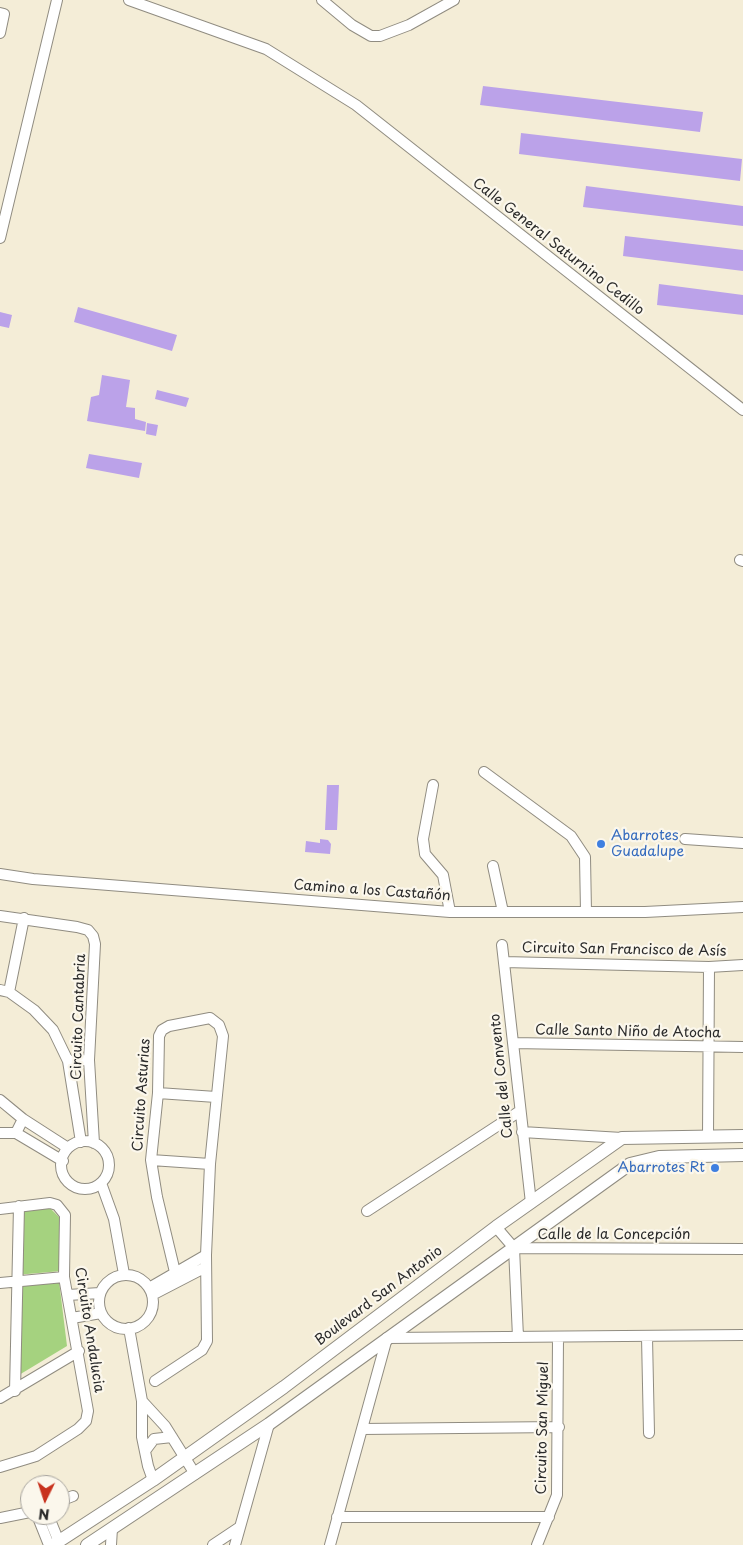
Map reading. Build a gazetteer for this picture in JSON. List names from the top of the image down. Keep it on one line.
{"streets":{"street":["Calle General Saturnino Cedillo","Camino a los Castañón","Circuito San Francisco de Asís","Circuito Cantabria","Calle Santo Niño de Atocha","Calle del Convento","Circuito Asturias","Calle de la Concepción","Boulevard San Antonio","Circuito Andalucia","Circuito San Miguel"]},"crossings":[["Circuito San Francisco de Asís","Calle del Convento"],["Calle Santo Niño de Atocha","Calle del Convento"],["Calle del Convento","Boulevard San Antonio"]],"places":["Abarrotes Guadalupe","Abarrotes Rt"],"north":"bottom"}
